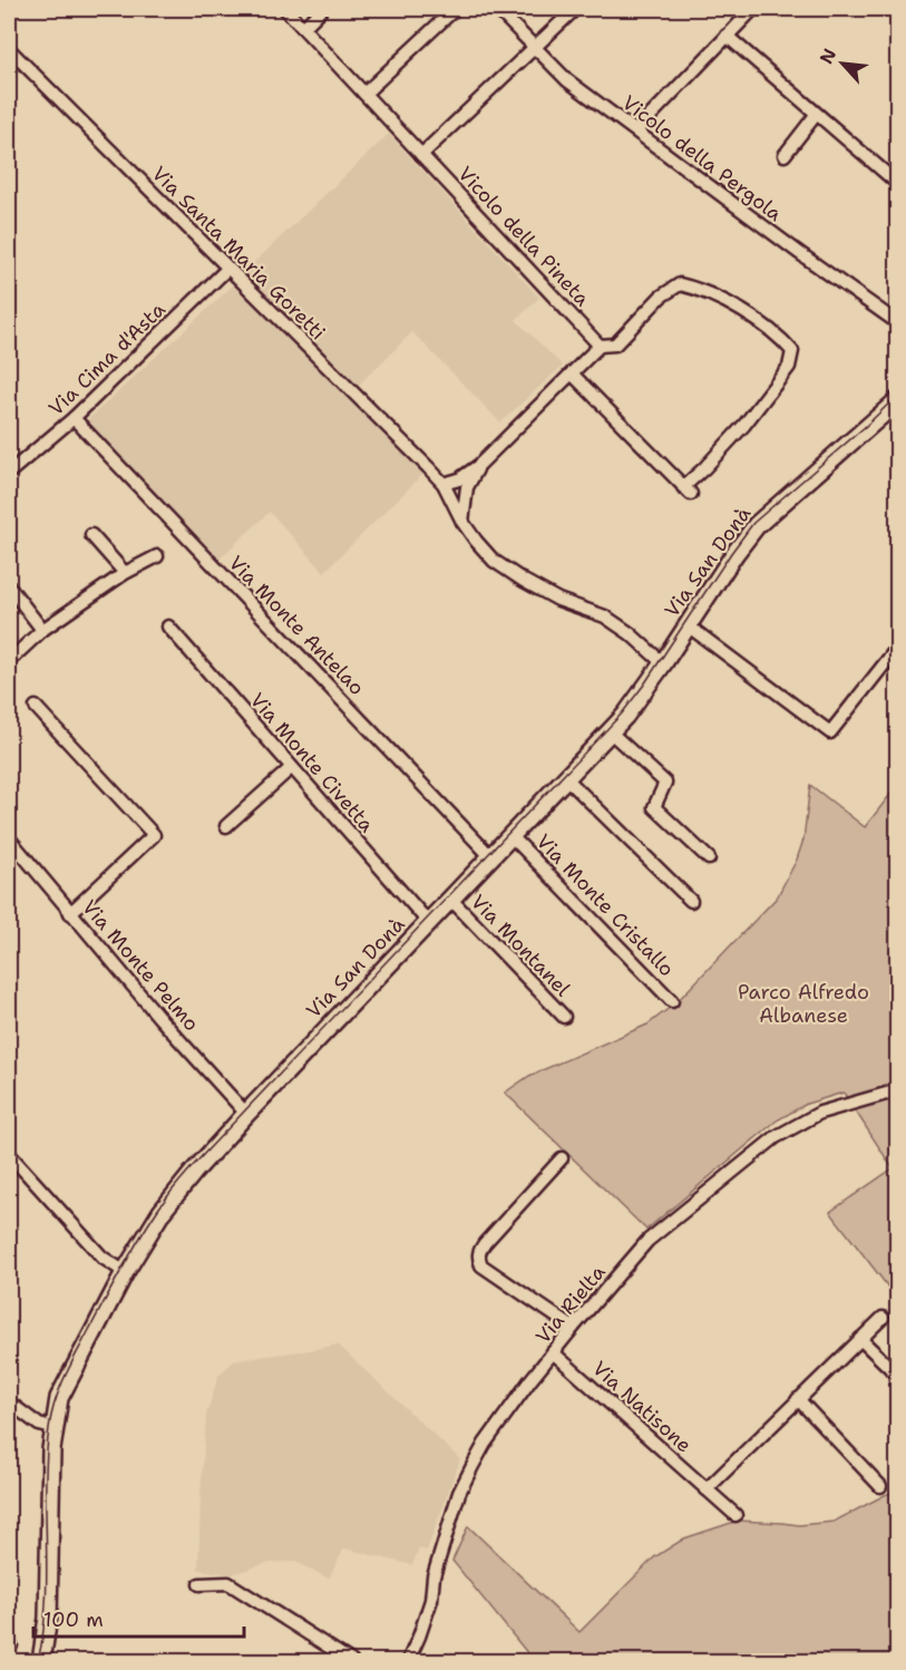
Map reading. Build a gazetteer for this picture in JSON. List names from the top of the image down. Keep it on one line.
{"streets":{"street":["Vicolo della Pergola","Vicolo della Pineta","Via Santa Maria Goretti","Via Cima d'Asta","Via San Donà","Via Monte Antelao","Via Monte Civetta","Via Monte Cristallo","Via Montanel","Via Monte Pelmo","Via Rielta","Via Natisone"]},"crossings":[["Via Santa Maria Goretti","Via Cima d'Asta"],["Via Cima d'Asta","Via Monte Antelao"],["Via San Donà","Via Monte Antelao"],["Via San Donà","Via Monte Civetta"],["Via San Donà","Via Monte Cristallo"],["Via San Donà","Via Montanel"],["Via San Donà","Via Monte Pelmo"],["Via Rielta","Via Natisone"]],"parks":["Parco Alfredo Albanese"],"scale_bar":"100 m","north":"top left"}
